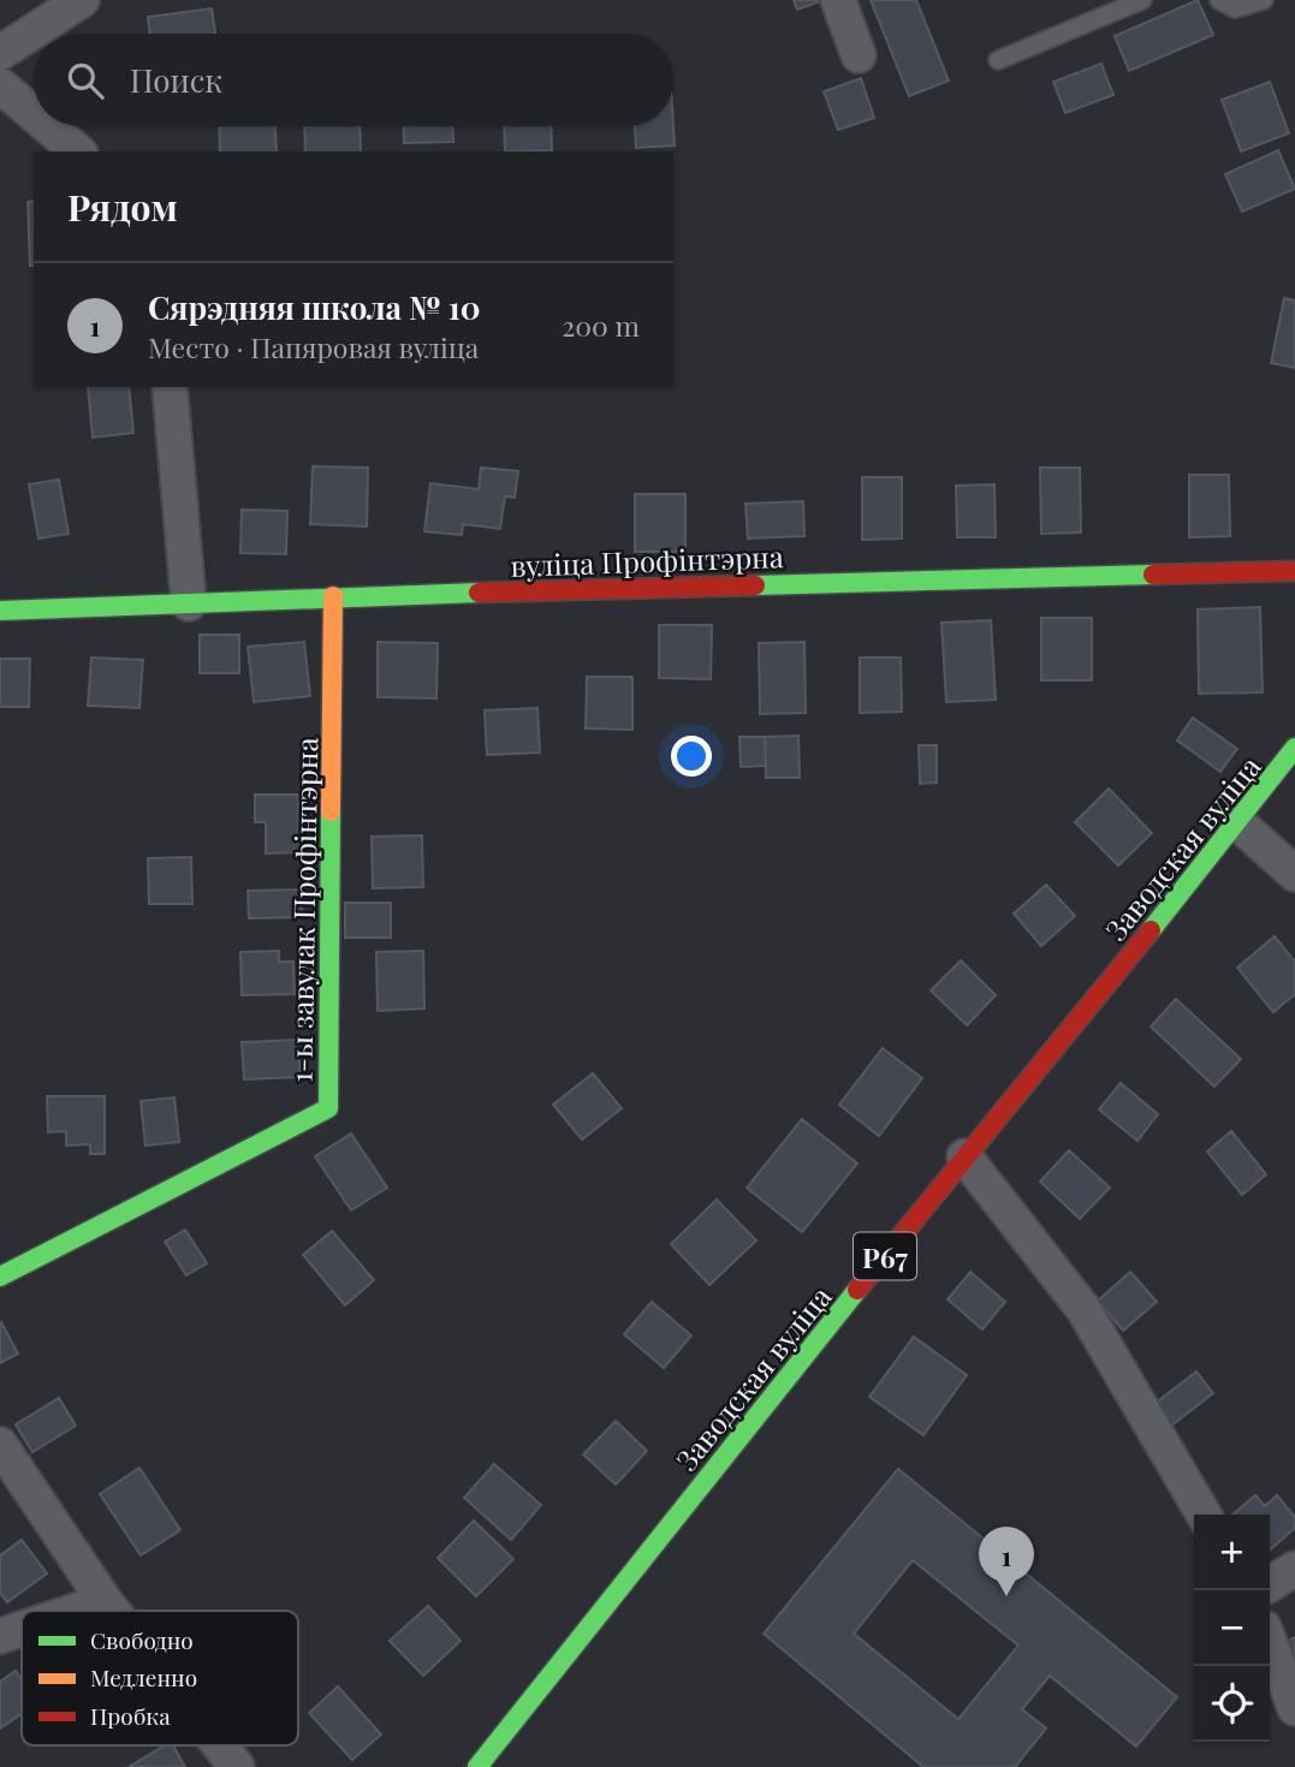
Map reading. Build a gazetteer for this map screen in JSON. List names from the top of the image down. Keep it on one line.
{"streets":{"street":["вуліца Профінтэрна","Заводская вуліца","1-ы завулак Профінтэрна","Р67"]},"crossings":[["вуліца Профінтэрна","1-ы завулак Профінтэрна"]],"legend":["Свободно","Медленно","Пробка"],"page":{"search":"Поиск","heading":"Рядом","list":[{"mark":"1","name":"Сярэдняя школа № 10","note":"Место · Папяровая вуліца","value":"200 m"}],"map_buttons":["+","−"],"pins":"1"}}
